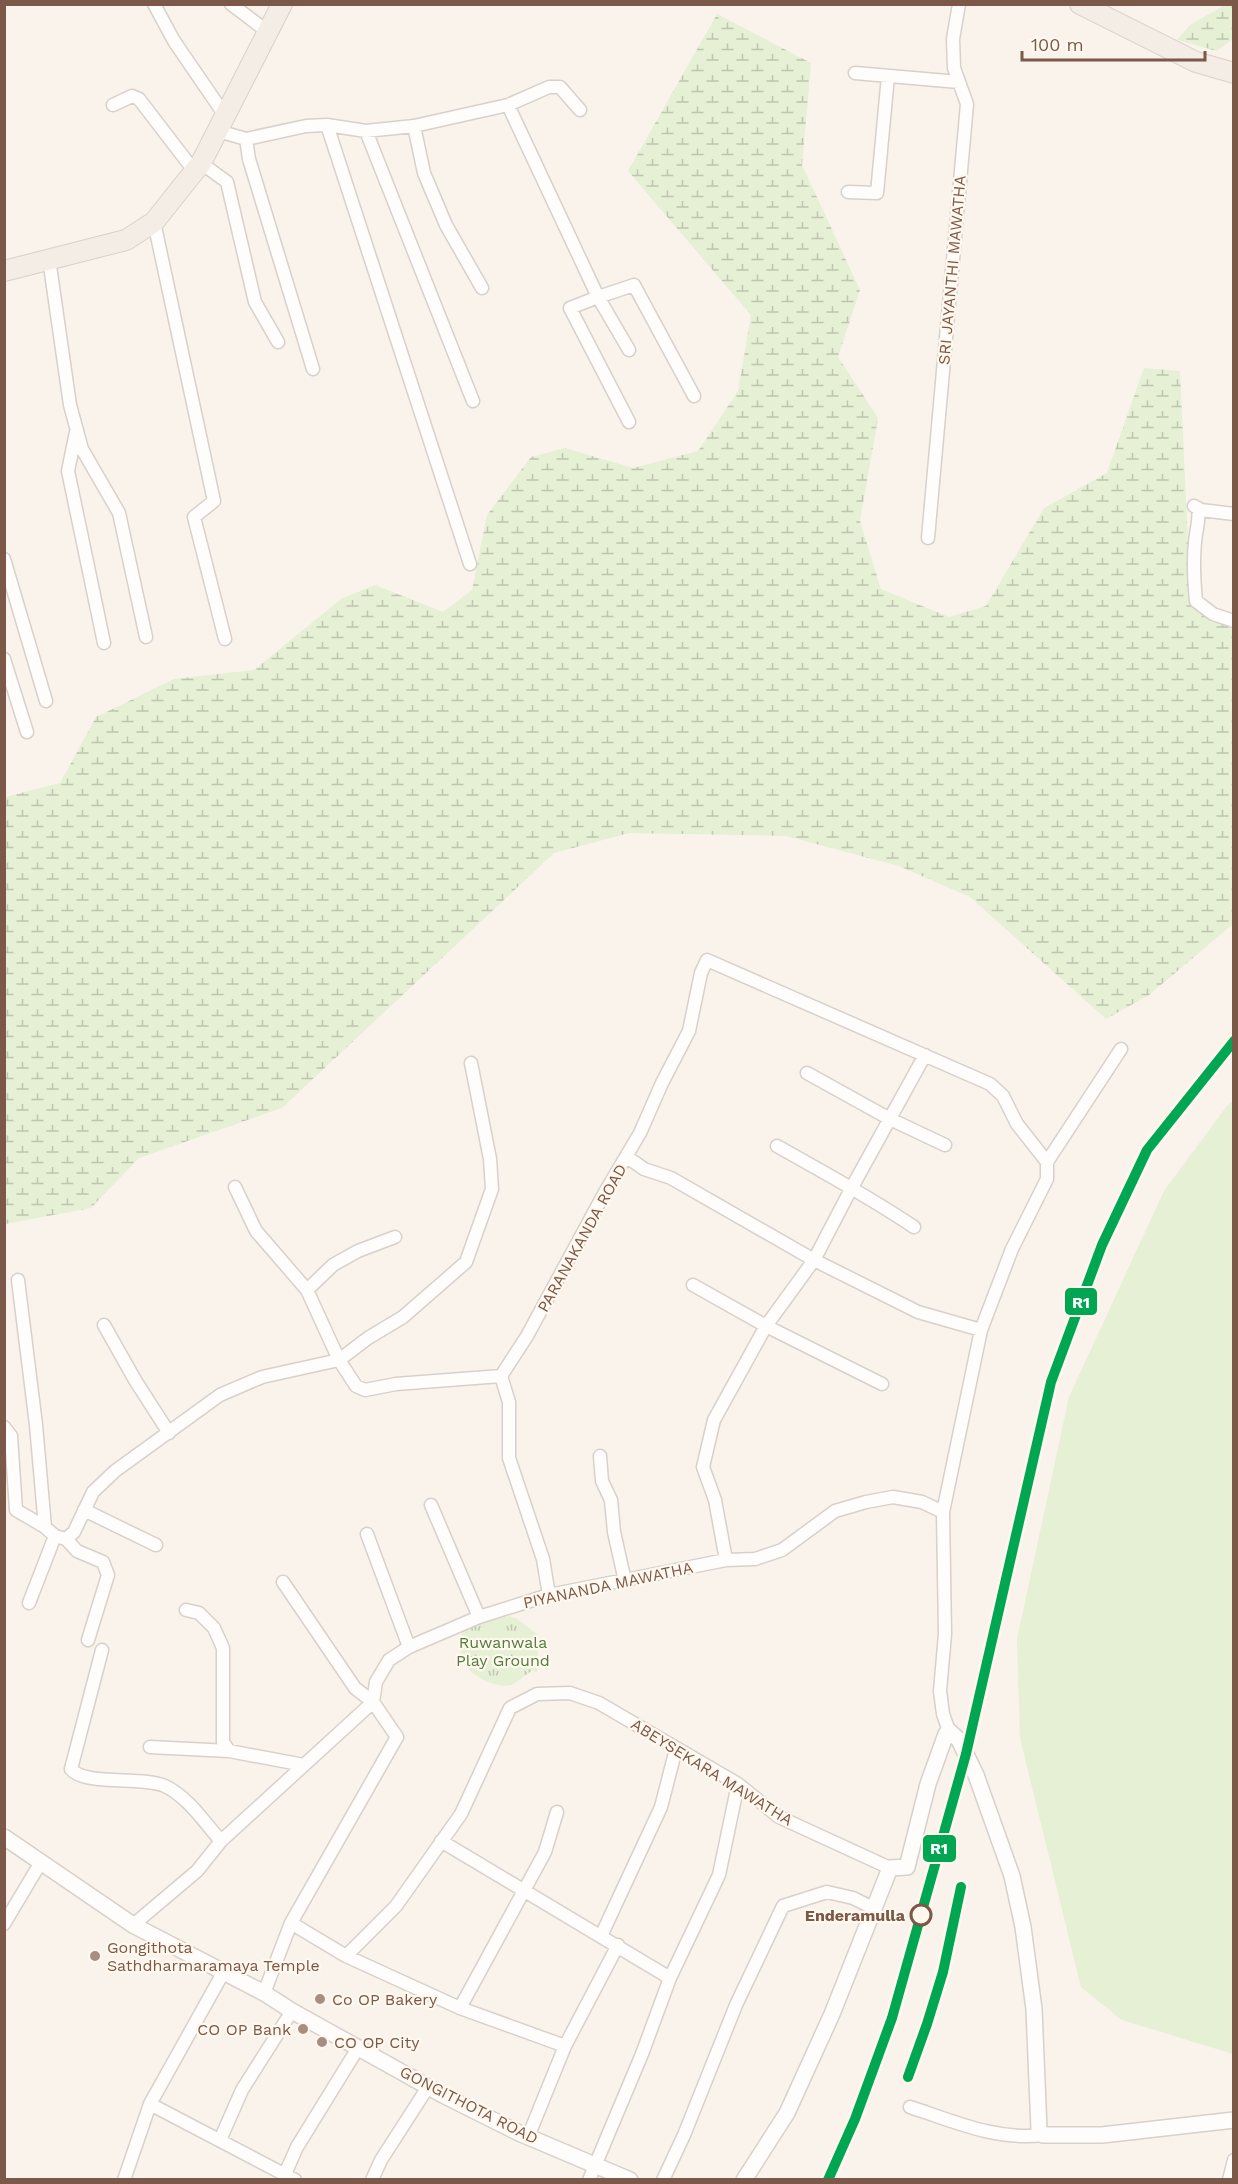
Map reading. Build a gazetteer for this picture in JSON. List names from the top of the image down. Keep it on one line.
{"streets":{"street":["SRI JAYANTHI MAWATHA","PARANAKANDA ROAD","PIYANANDA MAWATHA","ABEYSEKARA MAWATHA","GONGITHOTA ROAD"]},"parks":["Ruwanwala Play Ground"],"places":["Enderamulla","Gongithota Sathdharmaramaya Temple","Co OP Bakery","CO OP Bank","CO OP City"],"lines":["transit line R1"],"scale_bar":"100 m"}
